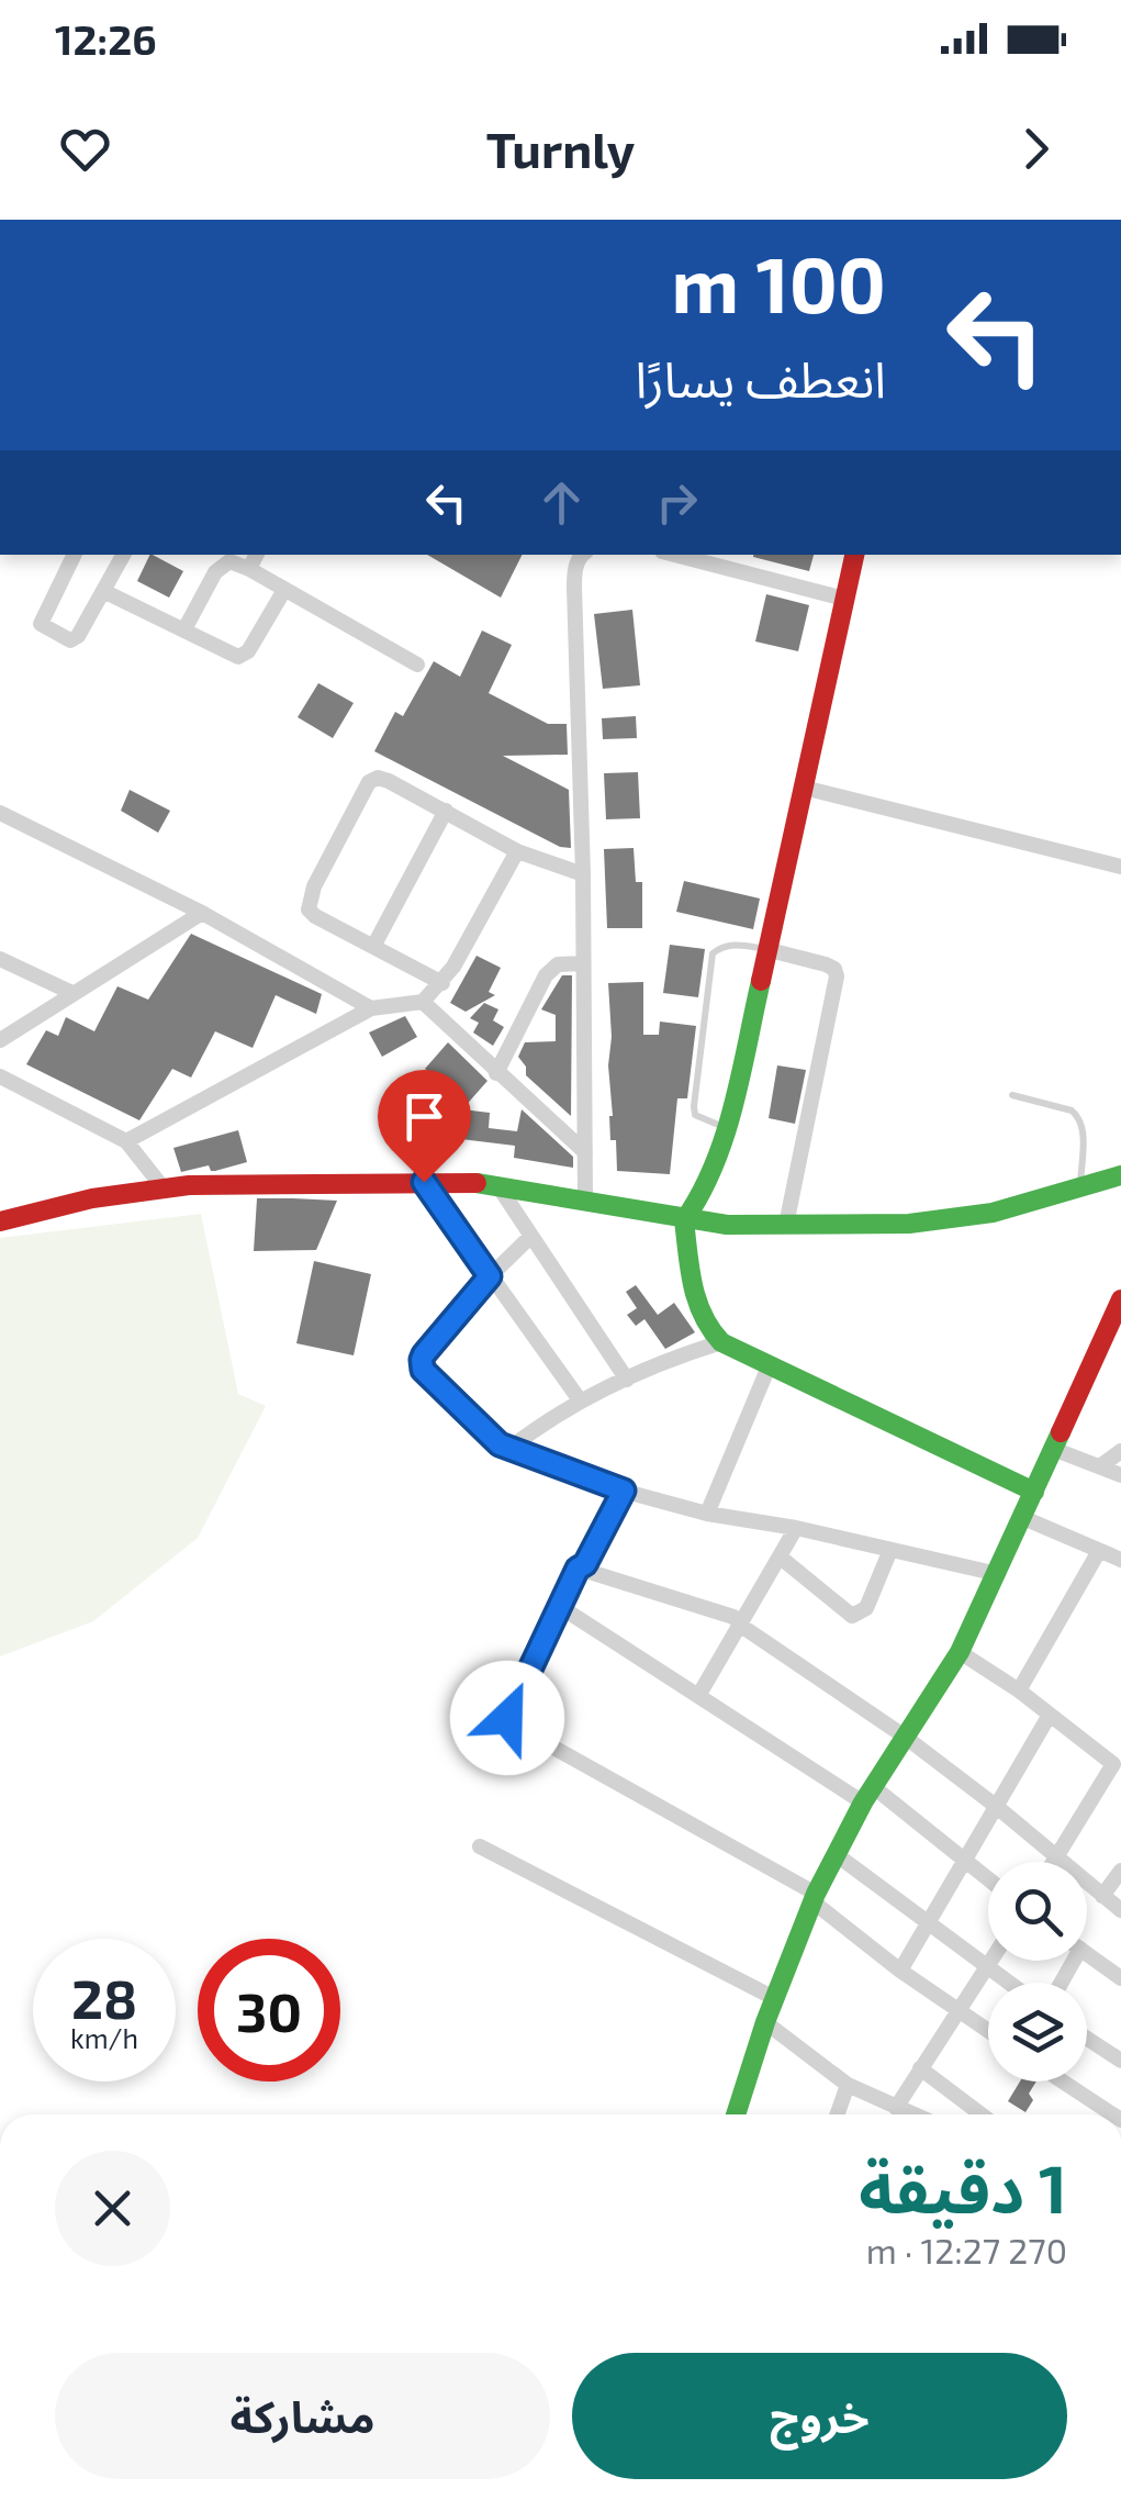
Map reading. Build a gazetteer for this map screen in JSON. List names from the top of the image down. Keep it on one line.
{"page":{"status":"12:26","header":"Turnly","turn":["100 m","انعطف يسارًا"],"speed":"28 km/h","limit":"30","heading":["1 دقيقة","270 m · 12:27"],"buttons":["خروج","مشاركة"]}}
